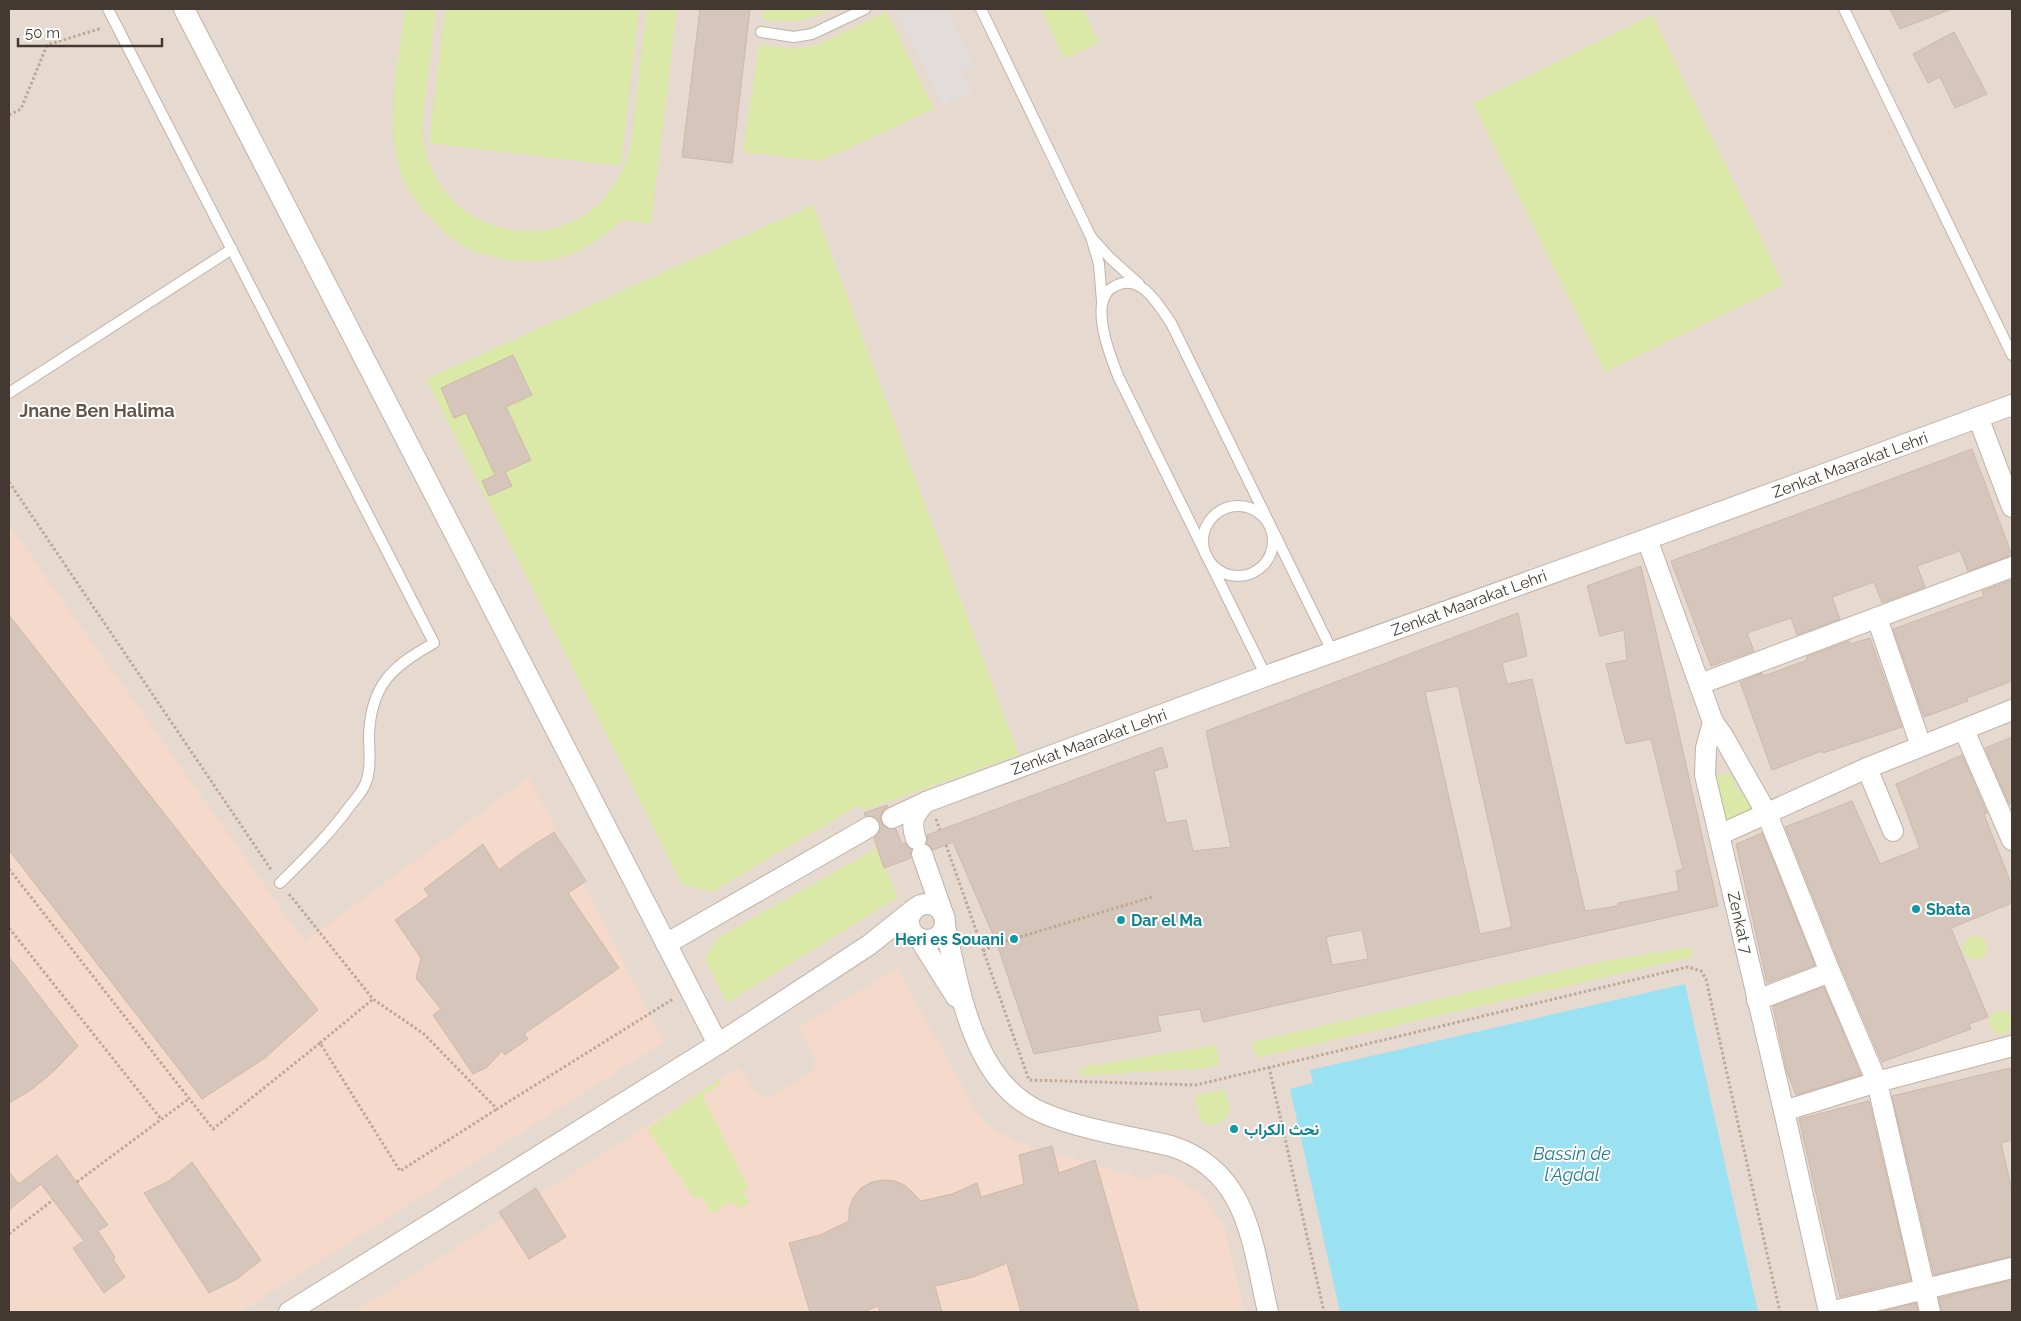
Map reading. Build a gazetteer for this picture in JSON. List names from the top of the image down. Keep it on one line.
{"streets":{"street":["Zenkat Maarakat Lehri","Zenkat 7"]},"districts":["Jnane Ben Halima"],"water":["Bassin de l'Agdal"],"places":["Sbata","Dar el Ma","Heri es Souani","نحث الكراب"],"scale_bar":"50 m"}
